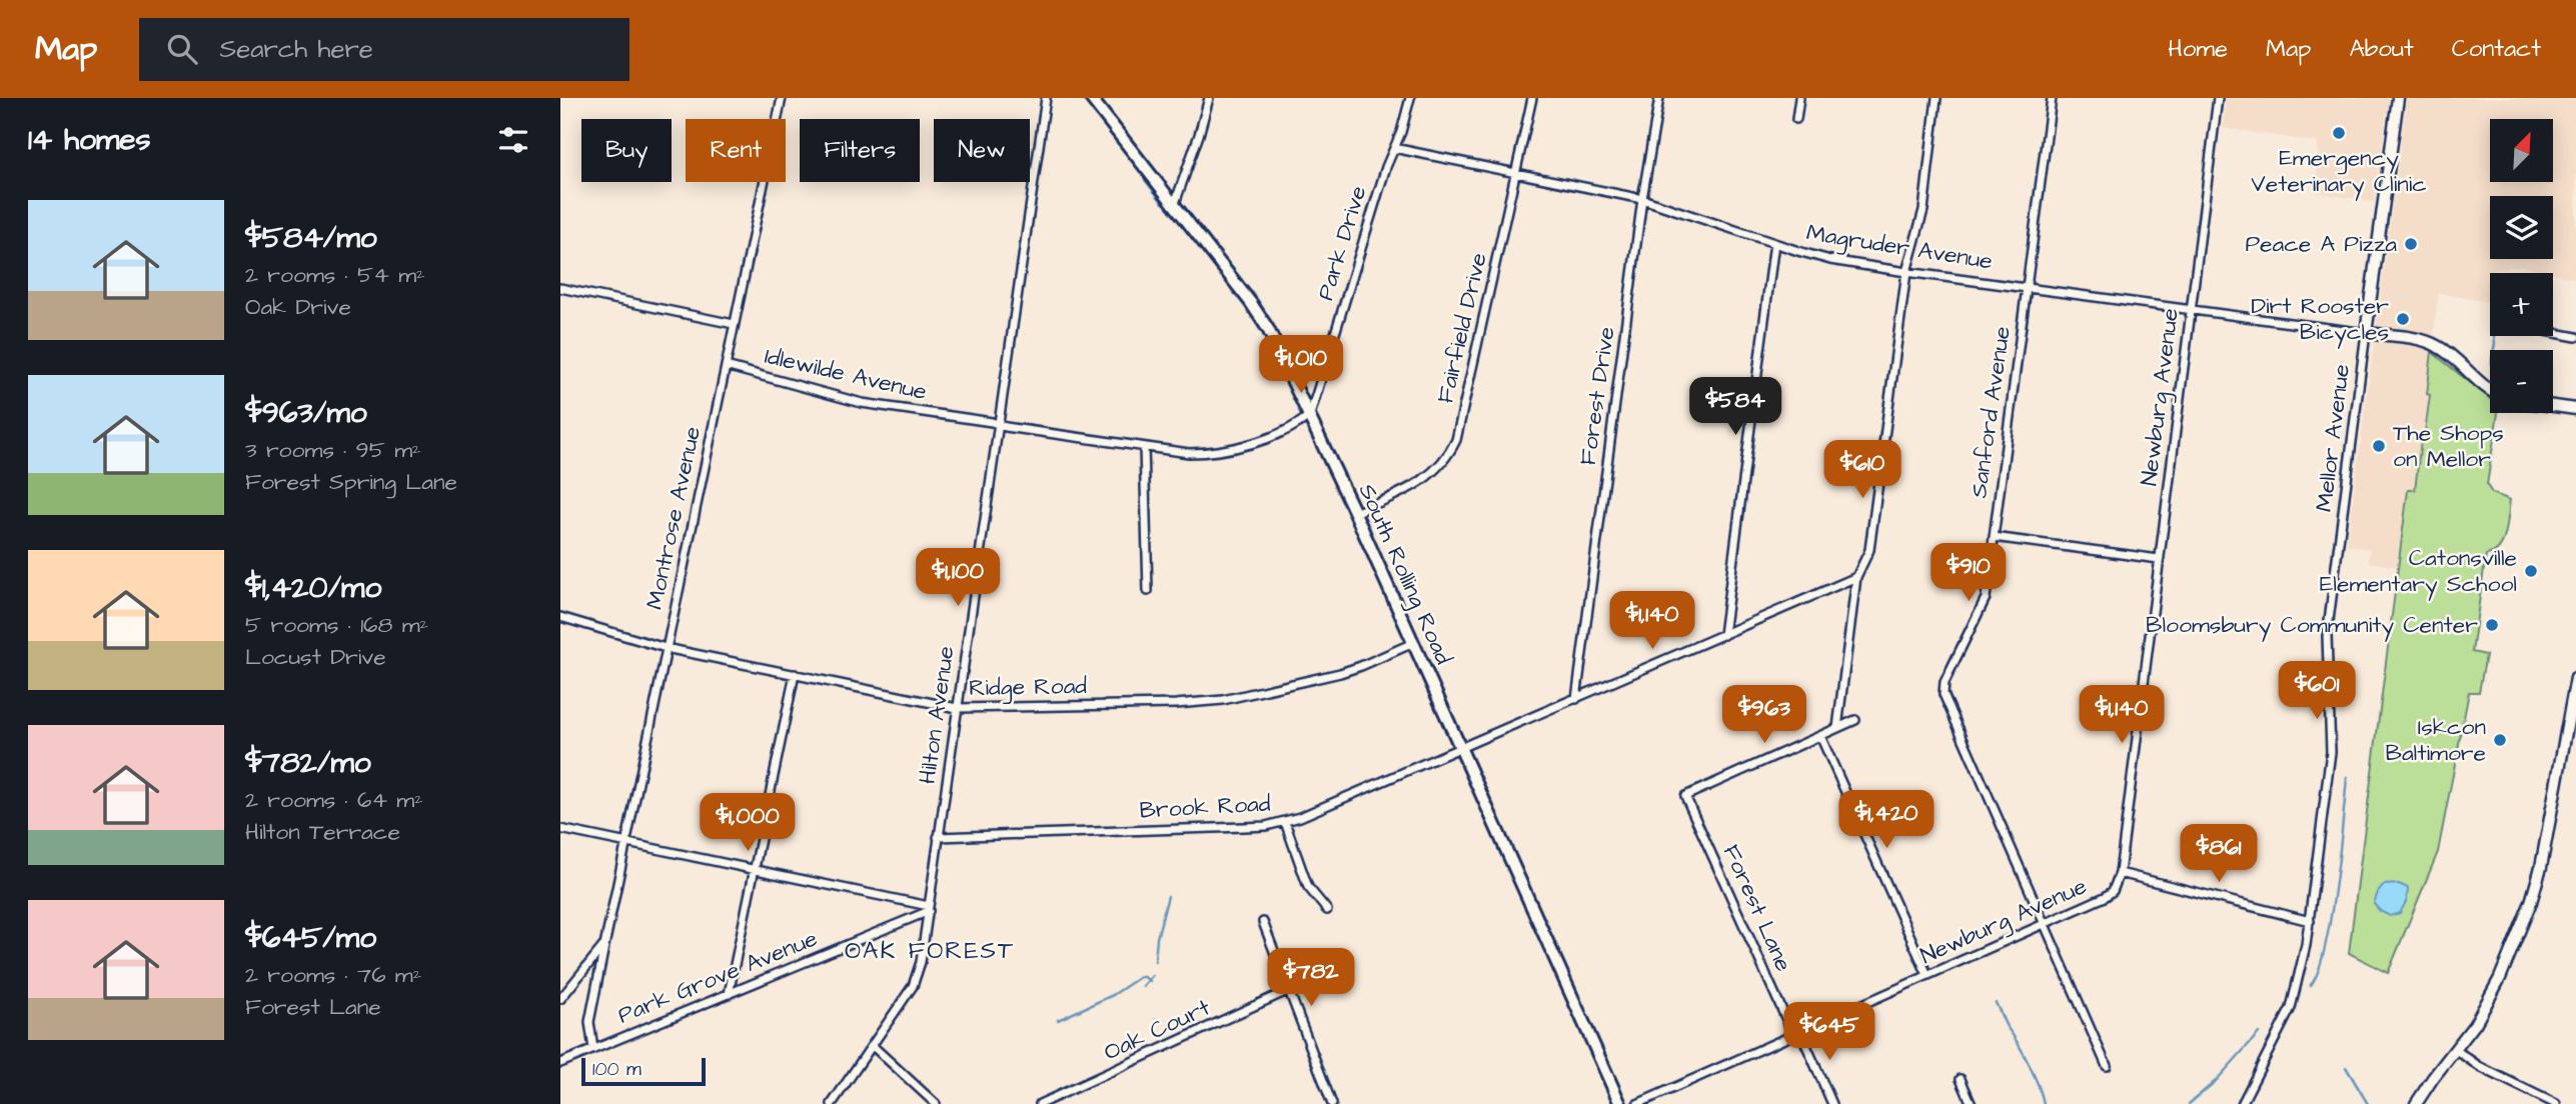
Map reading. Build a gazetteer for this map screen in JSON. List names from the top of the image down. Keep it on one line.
{"streets":{"main road":["Mellor Avenue","South Rolling Road"],"street":["Park Drive","Magruder Avenue","Fairfield Drive","Idlewilde Avenue","Forest Drive","Newburg Avenue","Sanford Avenue","Montrose Avenue","Ridge Road","Hilton Avenue","Brook Road","Forest Lane","Park Grove Avenue","Oak Court"]},"crossings":[["Park Drive","Magruder Avenue"],["Park Drive","South Rolling Road"],["Magruder Avenue","Fairfield Drive"],["Magruder Avenue","Forest Drive"],["Magruder Avenue","Newburg Avenue"],["Magruder Avenue","Sanford Avenue"],["Magruder Avenue","Mellor Avenue"],["Fairfield Drive","South Rolling Road"],["Idlewilde Avenue","Montrose Avenue"],["Idlewilde Avenue","Hilton Avenue"],["Forest Drive","Brook Road"],["Newburg Avenue","Sanford Avenue"],["Newburg Avenue","Forest Lane"],["Montrose Avenue","Ridge Road"],["Montrose Avenue","Park Grove Avenue"],["South Rolling Road","Ridge Road"],["South Rolling Road","Brook Road"],["Ridge Road","Hilton Avenue"],["Hilton Avenue","Brook Road"],["Hilton Avenue","Park Grove Avenue"]],"districts":["OAK FOREST"],"places":["Emergency Veterinary Clinic","Peace A Pizza","Dirt Rooster Bicycles","The Shops on Mellor","Catonsville Elementary School","Bloomsbury Community Center","Iskcon Baltimore"],"scale_bar":"100 m","north":"top right","page":{"header":"Map","search":"Search here","nav":["Home","Map","About","Contact"],"heading":"14 homes","map_buttons":["+","−"],"chip":["Buy","Rent","Filters","New"],"list":[{"name":"$584/mo","note":"2 rooms · 54 m² · Oak Drive"},{"name":"$963/mo","note":"3 rooms · 95 m² · Forest Spring Lane"},{"name":"$1,420/mo","note":"5 rooms · 168 m² · Locust Drive"},{"name":"$782/mo","note":"2 rooms · 64 m² · Hilton Terrace"},{"name":"$645/mo","note":"2 rooms · 76 m² · Forest Lane"}],"price":["$1,010","$584","$610","$910","$1,100","$1,140","$601","$963","$1,140","$1,420","$1,000","$861","$782","$645"],"scale":"100 m"}}
